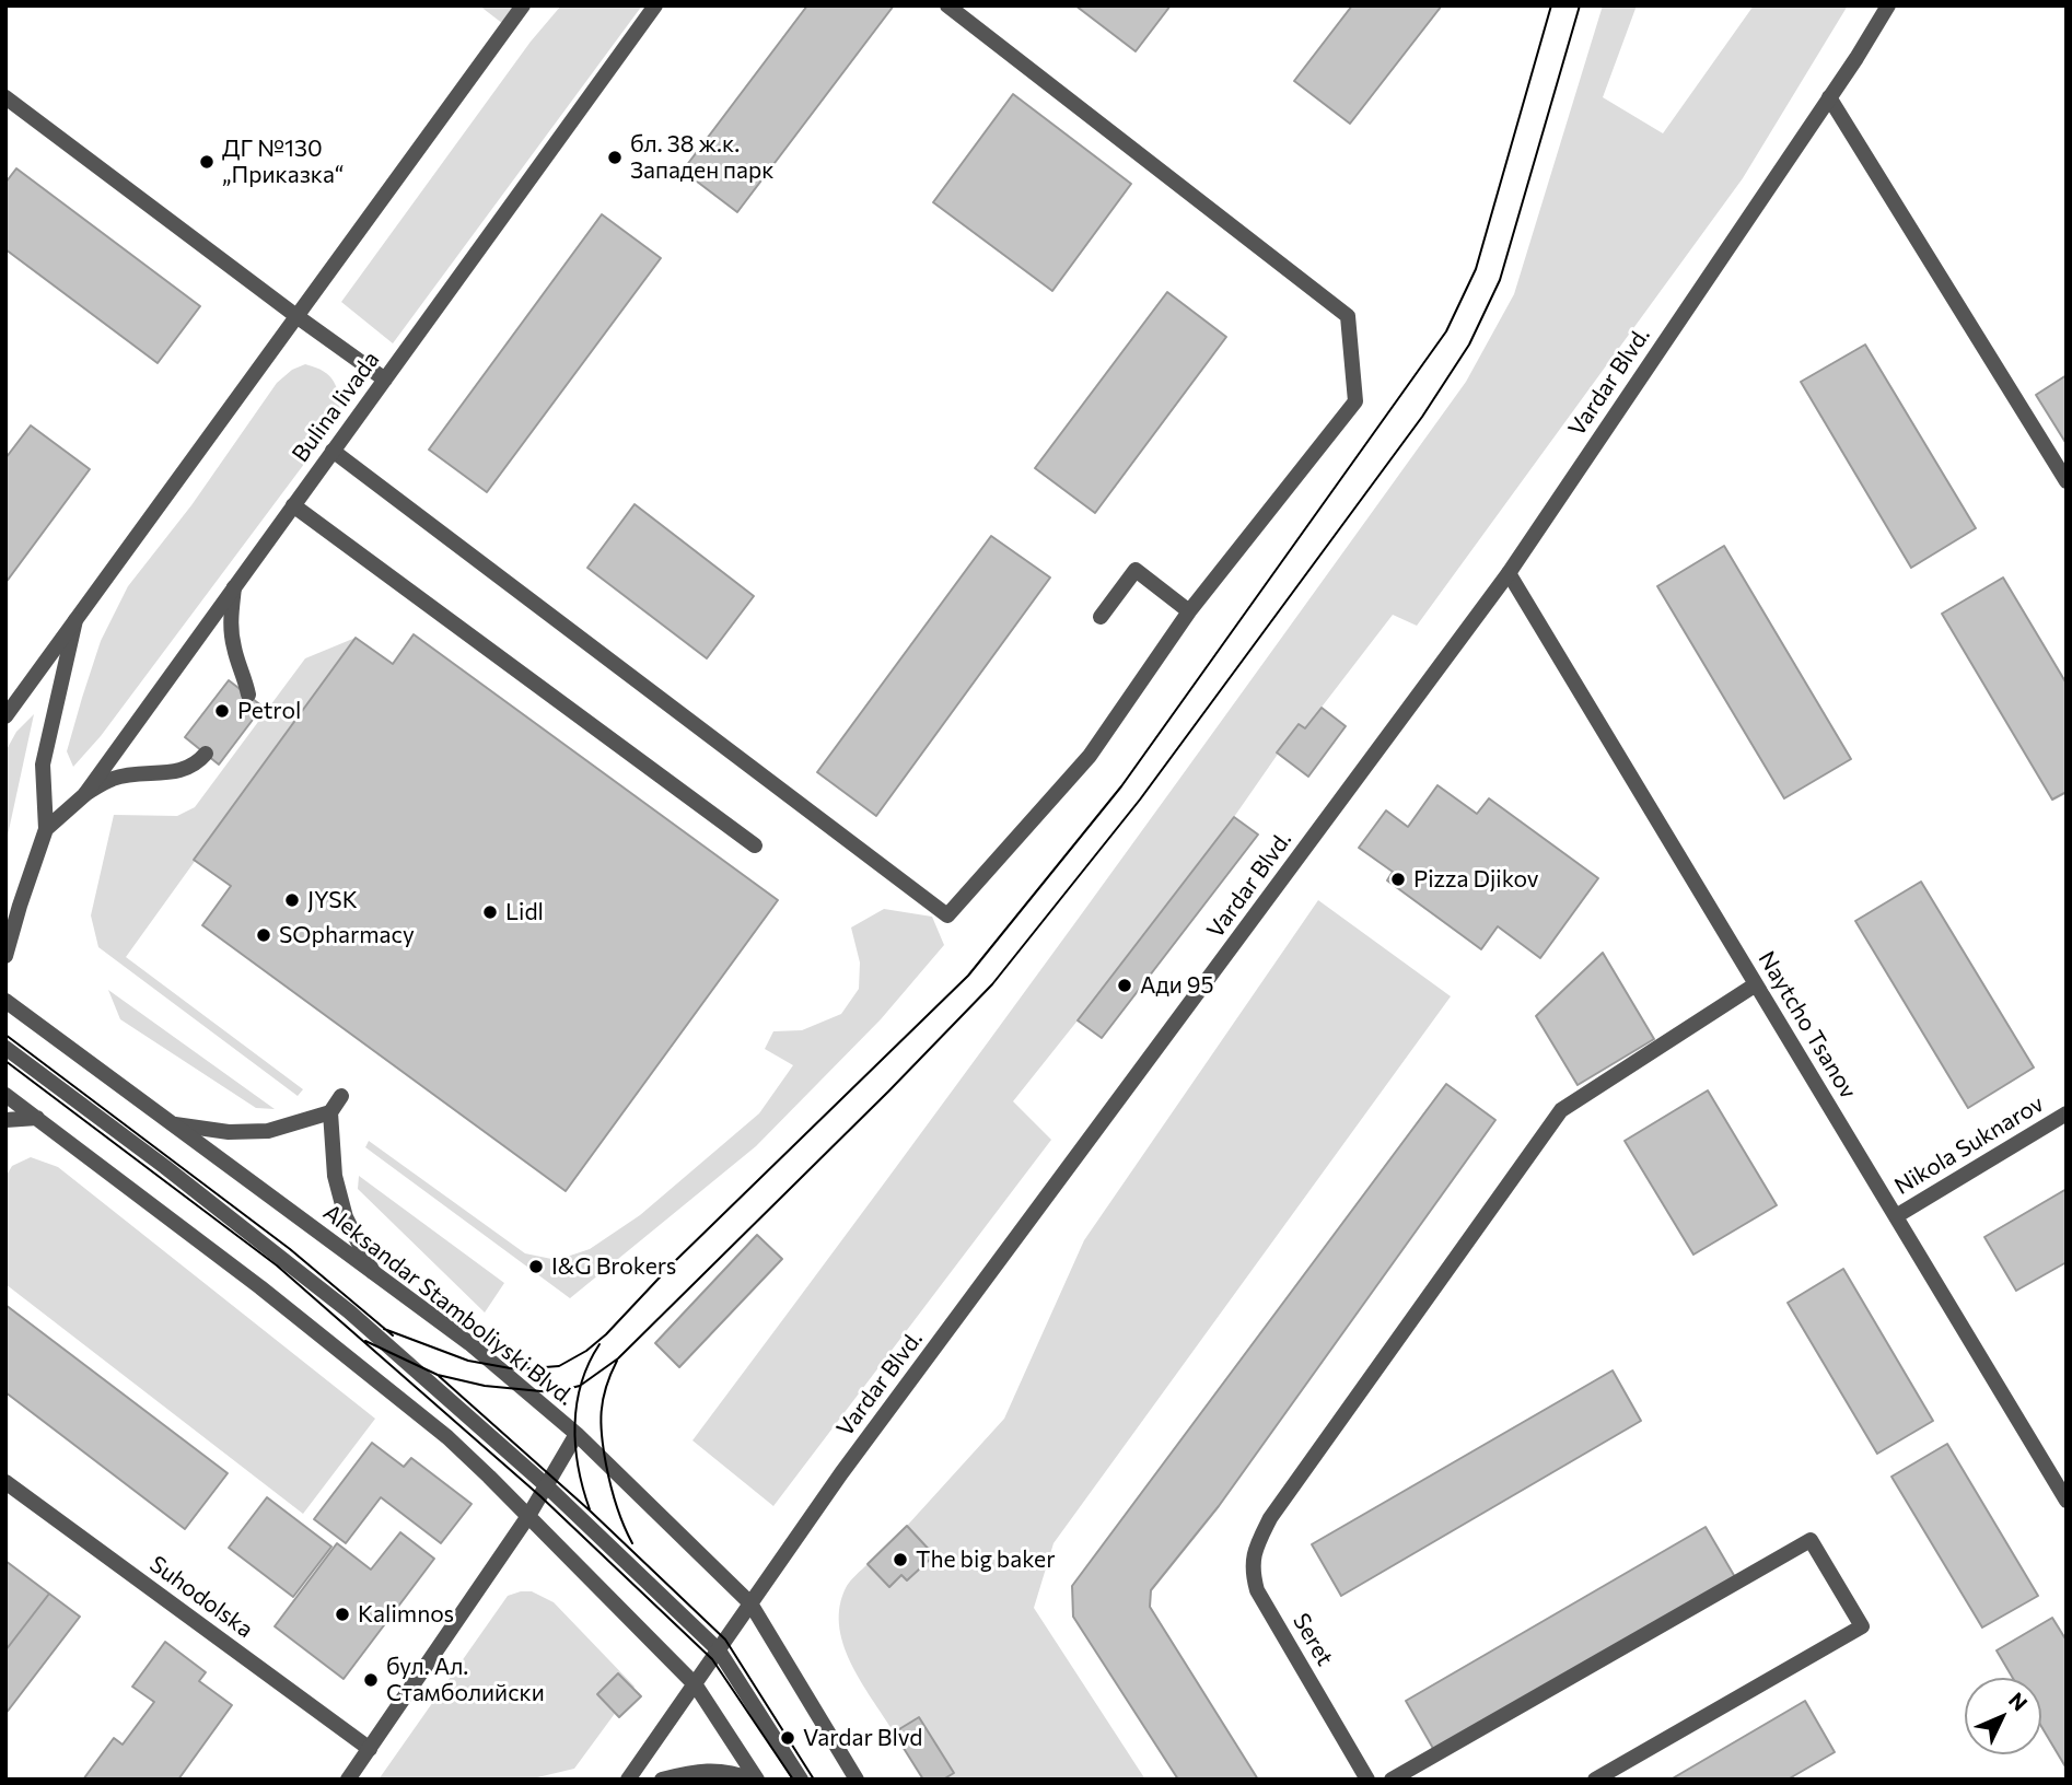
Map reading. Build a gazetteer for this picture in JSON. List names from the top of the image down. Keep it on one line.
{"streets":{"street":["Vardar Blvd.","Bulina livada","Naytcho Tsanov","Nikola Suknarov","Aleksandar Stamboliyski Blvd.","Suhodolska","Seret"]},"crossings":[["Vardar Blvd.","Naytcho Tsanov"],["Vardar Blvd.","Aleksandar Stamboliyski Blvd."],["Naytcho Tsanov","Nikola Suknarov"],["Naytcho Tsanov","Seret"]],"places":["бл. 38 ж.к. Западен парк","ДГ №130 „Приказка“","Petrol","Pizza Djikov","JYSK","Lidl","SOpharmacy","Ади 95","I&G Brokers","The big baker","Kalimnos","бул. Ал. Стамболийски","Vardar Blvd"],"north":"top right"}
